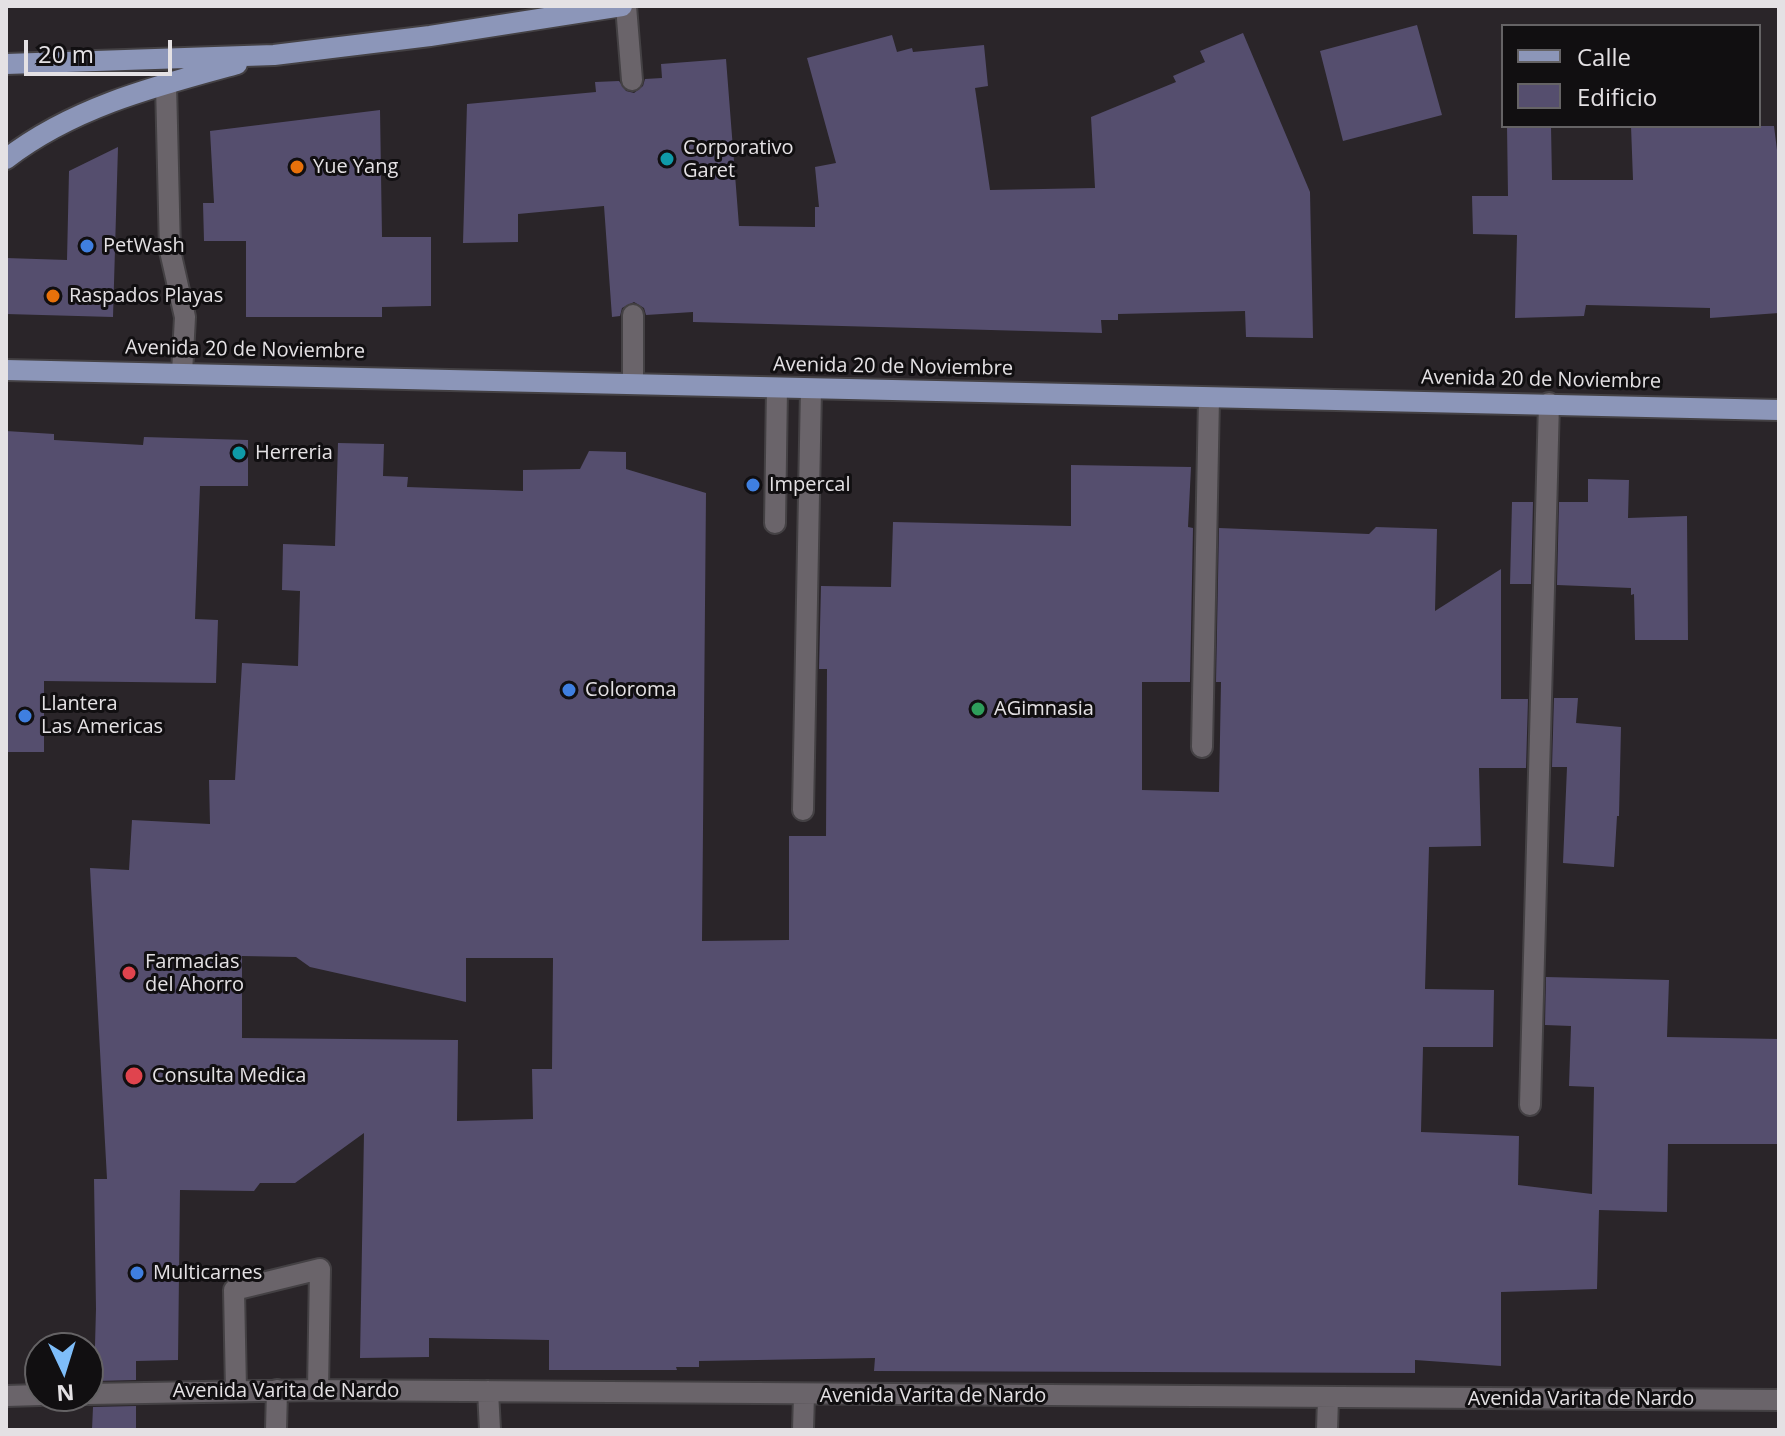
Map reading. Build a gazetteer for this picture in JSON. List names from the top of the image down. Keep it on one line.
{"streets":{"main road":["Avenida 20 de Noviembre"],"street":["Avenida Varita de Nardo"]},"places":["Corporativo Garet","Yue Yang","PetWash","Raspados Playas","Herreria","Impercal","Coloroma","AGimnasia","Llantera Las Americas","Farmacias del Ahorro","Consulta Medica","Multicarnes"],"legend":["Calle","Edificio"],"scale_bar":"20 m","north":"bottom"}
